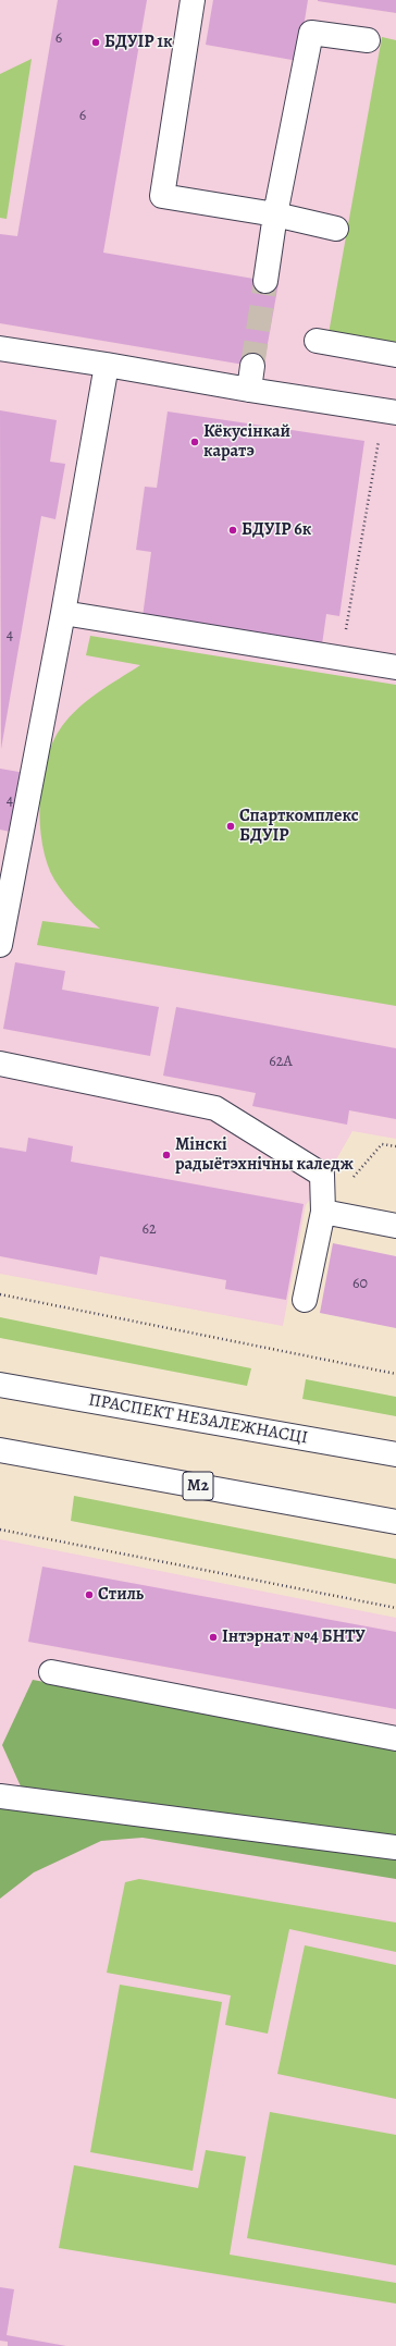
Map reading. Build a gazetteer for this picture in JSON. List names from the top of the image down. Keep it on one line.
{"streets":{"main road":["ПРАСПЕКТ НЕЗАЛЕЖНАСЦІ","М2"]},"places":["БДУІР 1к","Кёкусінкай каратэ","БДУІР 6к","Спарткомплекс БДУІР","Мінскі радыётэхнічны каледж","Стиль","Інтэрнат №4 БНТУ"],"house_numbers":["6","6","4","4","62А","62","60"]}
